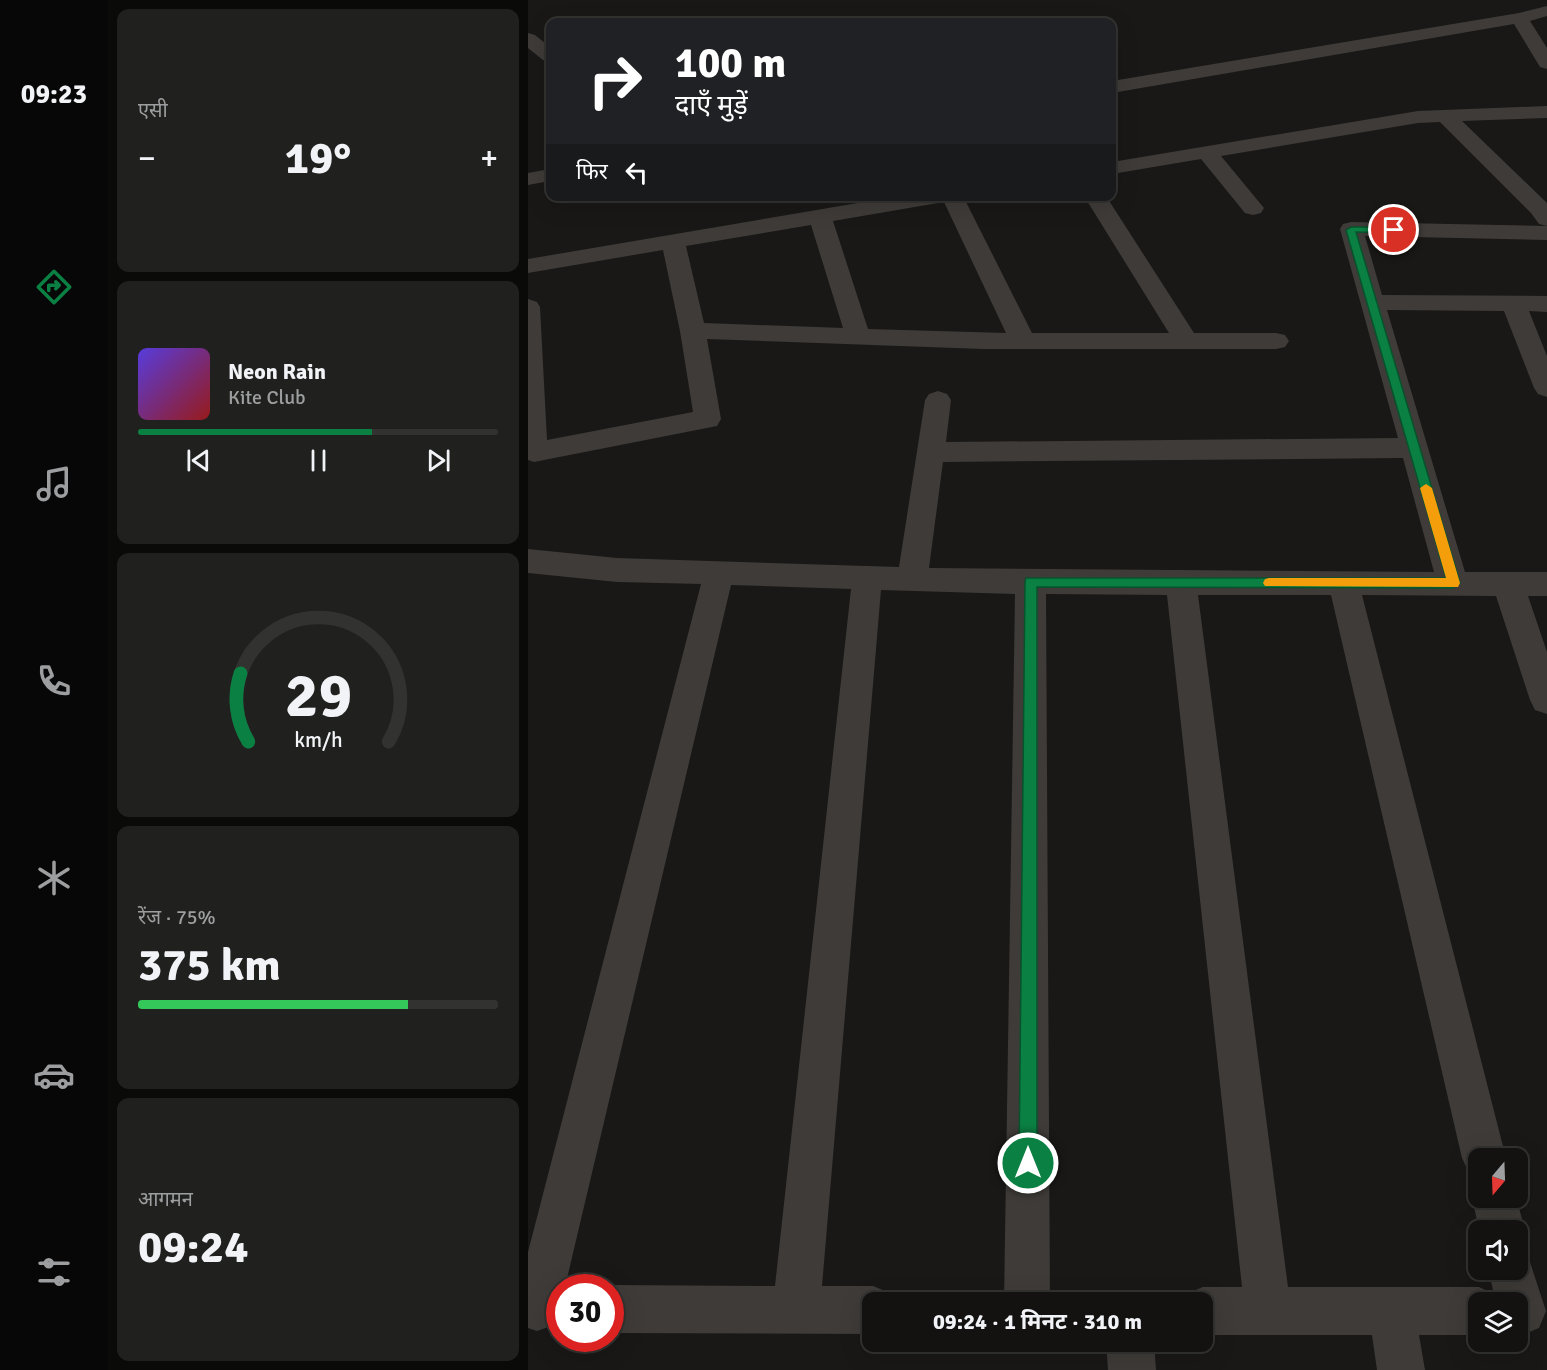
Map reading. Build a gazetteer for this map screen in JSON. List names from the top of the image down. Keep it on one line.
{"north":"bottom","page":{"tabs":"09:23","tile":["एसी",["रेंज · 75%","375 km"],["आगमन","09:24"]],"turn":["100 m","दाएँ मुड़ें"],"heat":["−","19°","+"],"then":"फिर","song":["Neon Rain","Kite Club"],"limit":"30","trip":"09:24 · 1 मिनट · 310 m","gauge":["29","km/h"]}}
